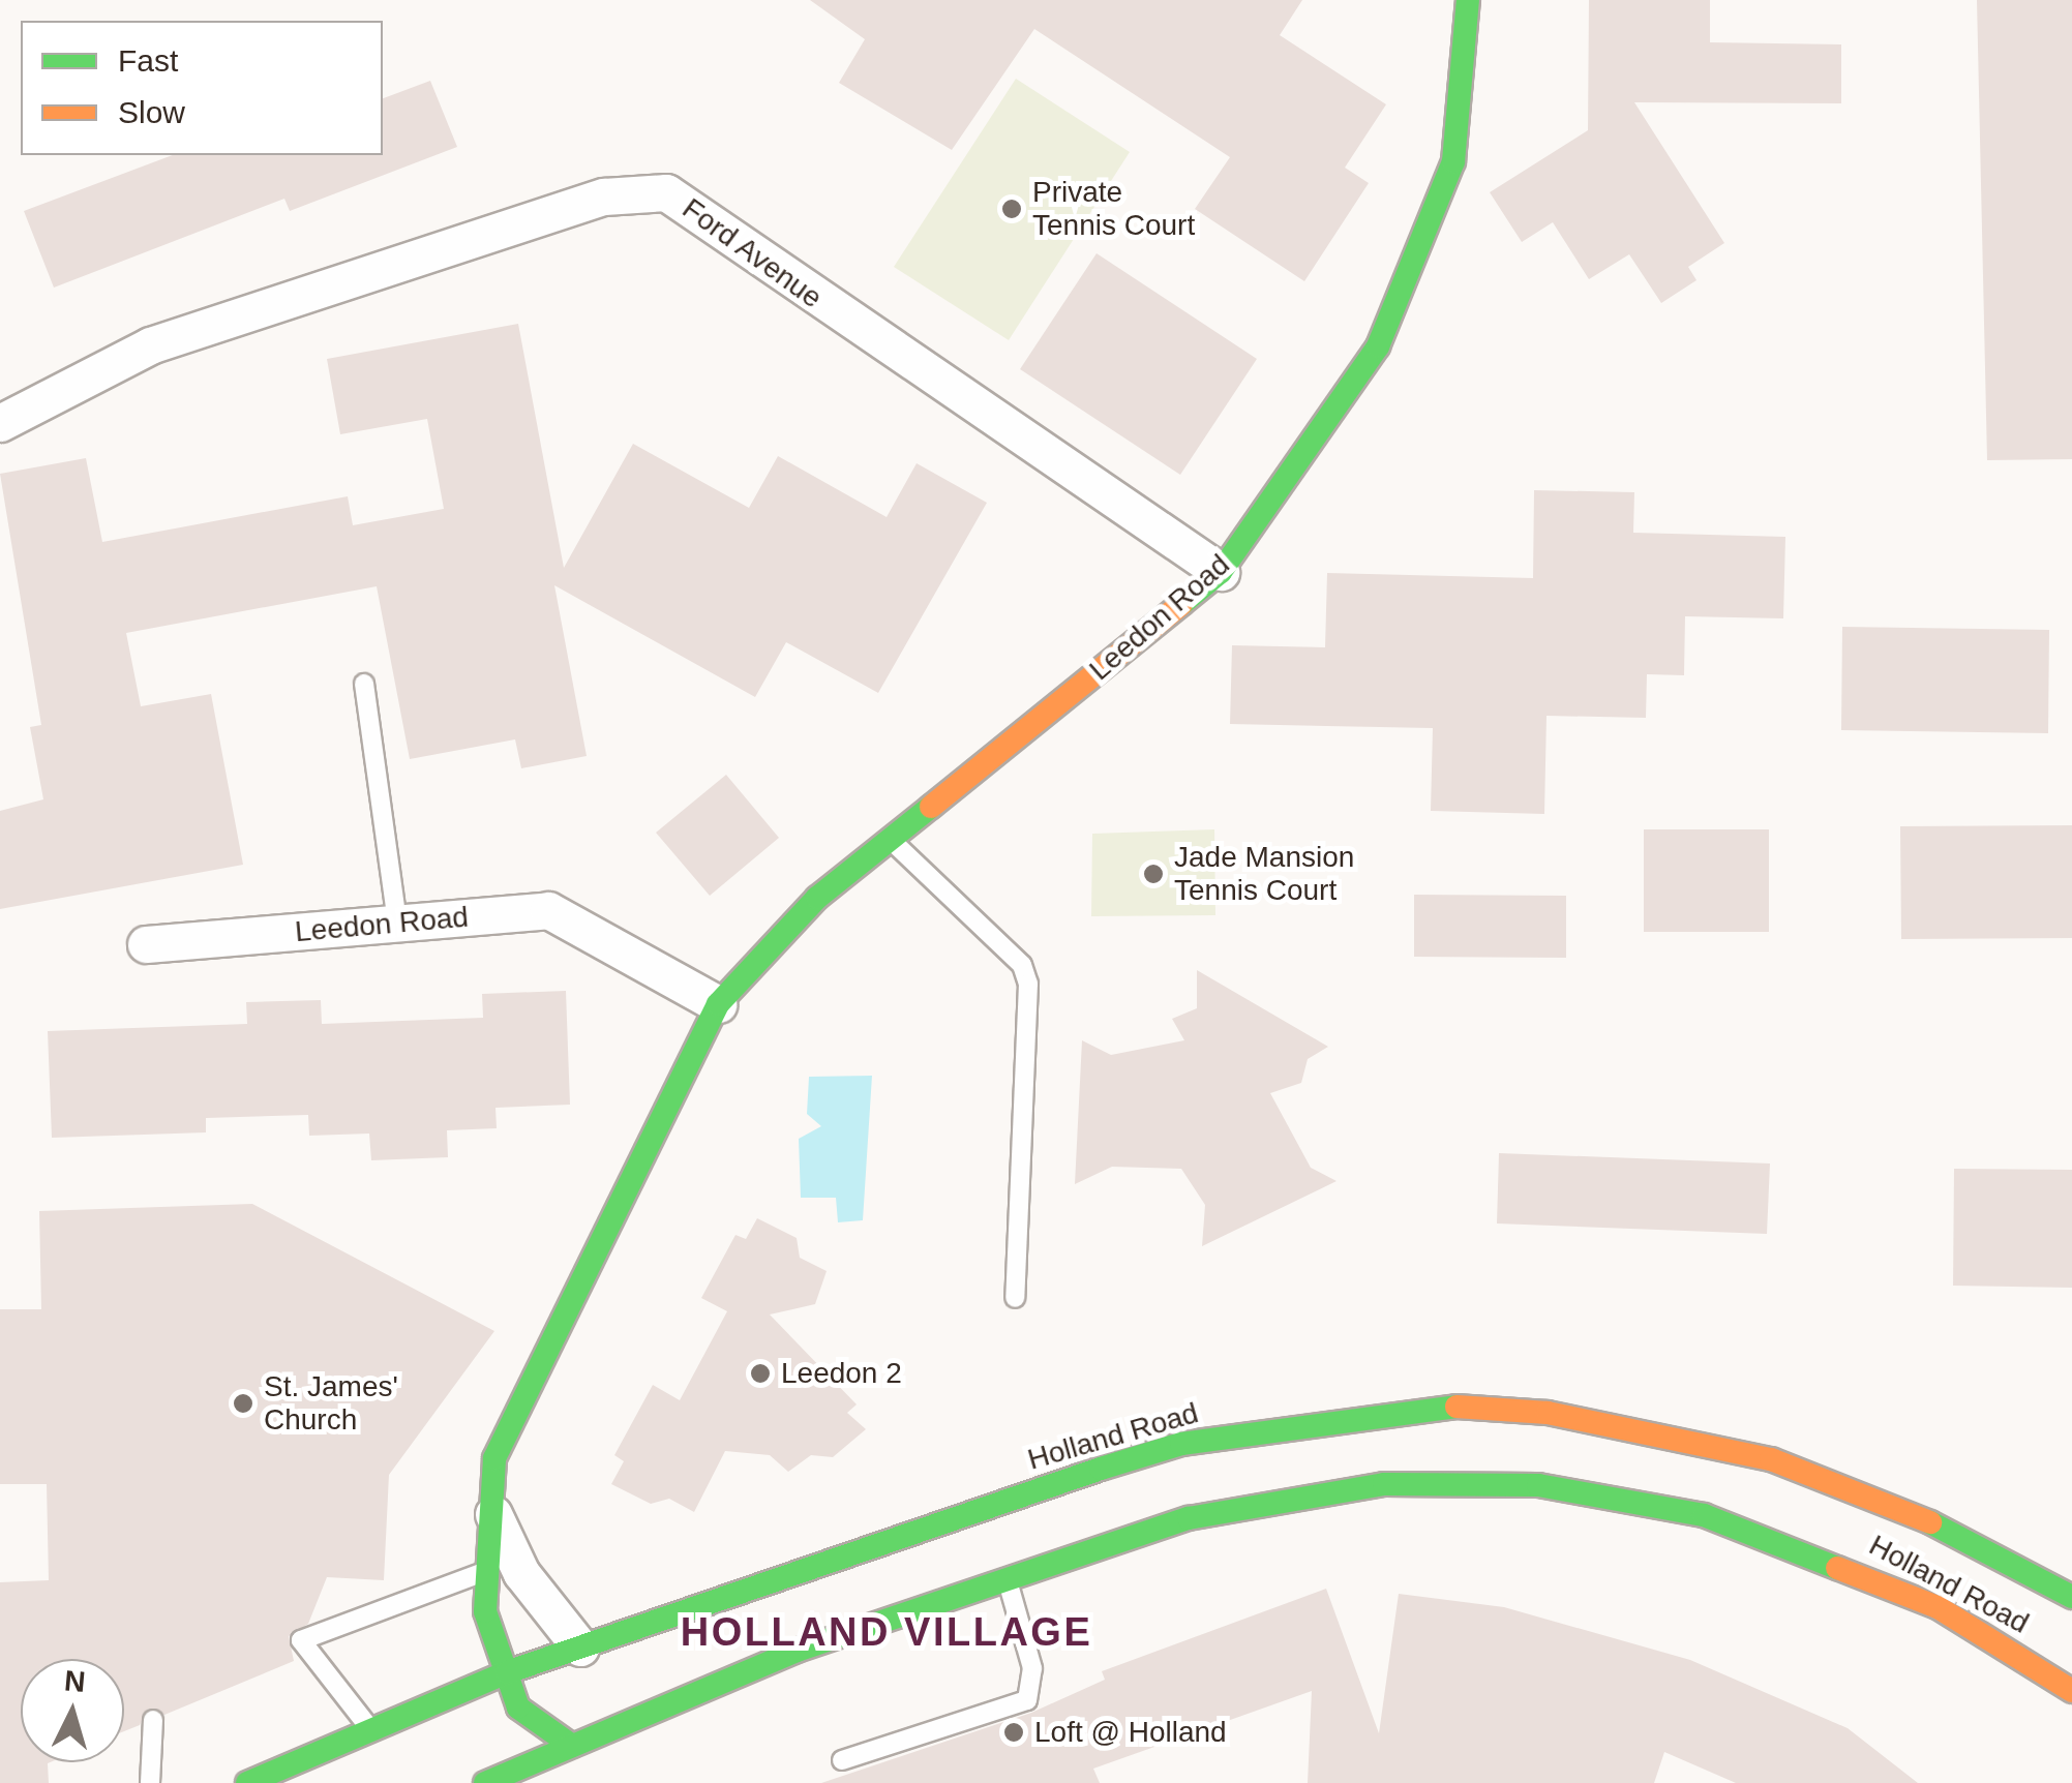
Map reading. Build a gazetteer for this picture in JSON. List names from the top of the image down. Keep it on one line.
{"streets":{"main road":["Leedon Road","Holland Road"],"street":["Ford Avenue"]},"crossings":[["Ford Avenue","Leedon Road"],["Leedon Road","Holland Road"]],"districts":["HOLLAND VILLAGE"],"places":["Private Tennis Court","Jade Mansion Tennis Court","Leedon 2","St. James' Church","Loft @ Holland"],"legend":["Fast","Slow"],"north":"top"}
